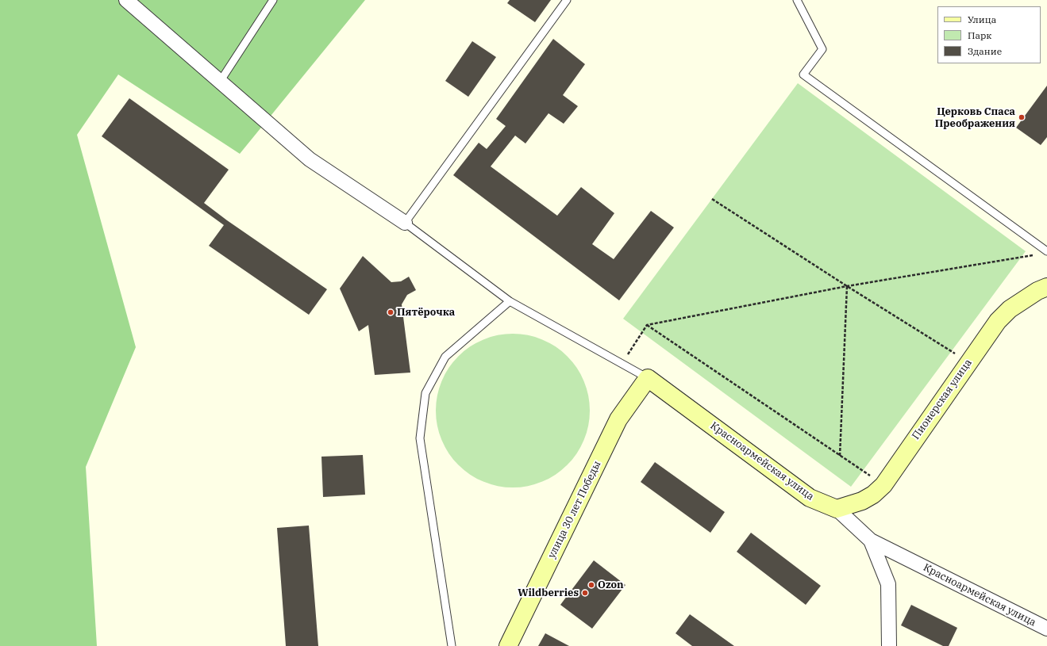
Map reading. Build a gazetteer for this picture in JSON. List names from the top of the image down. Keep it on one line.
{"streets":{"main road":["Пионерская улица","Красноармейская улица","улица 30 лет Победы"]},"crossings":[["Пионерская улица","Красноармейская улица"],["Красноармейская улица","улица 30 лет Победы"]],"places":["Церковь Спаса Преображения","Пятёрочка","Ozon","Wildberries"],"legend":["Улица","Парк","Здание"]}
